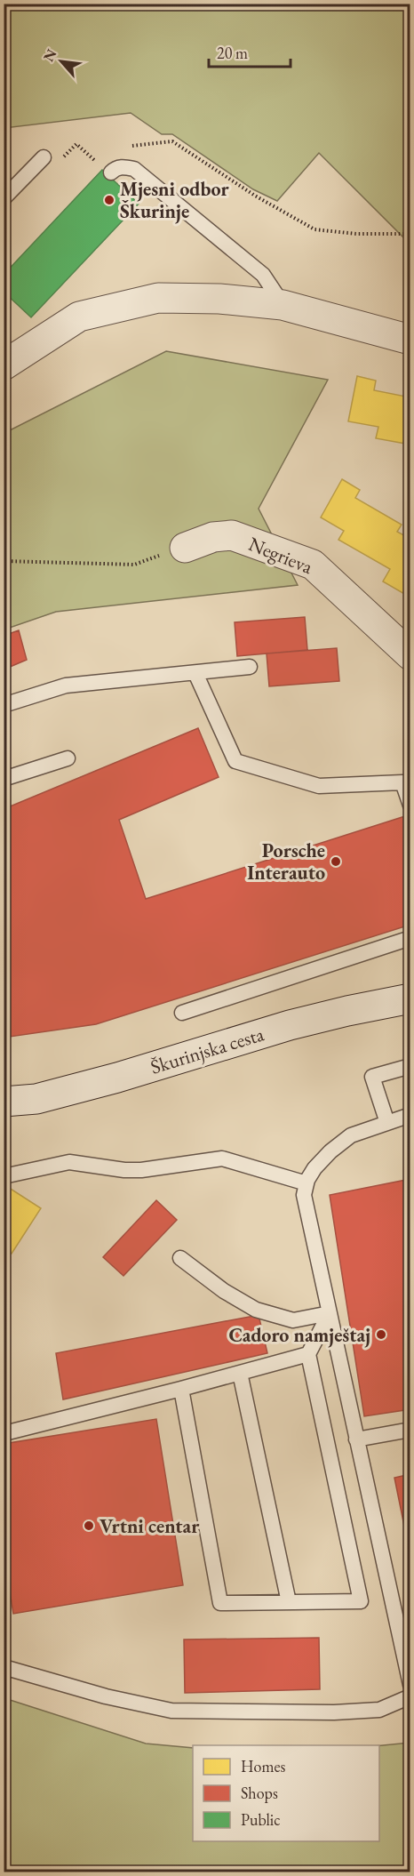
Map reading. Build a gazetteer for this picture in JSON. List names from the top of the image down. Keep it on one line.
{"streets":{"street":["Negrieva","Škurinjska cesta"]},"places":["Mjesni odbor Škurinje","Porsche Interauto","Cadoro namještaj","Vrtni centar"],"legend":["Homes","Shops","Public"],"scale_bar":"20 m","north":"top left"}
